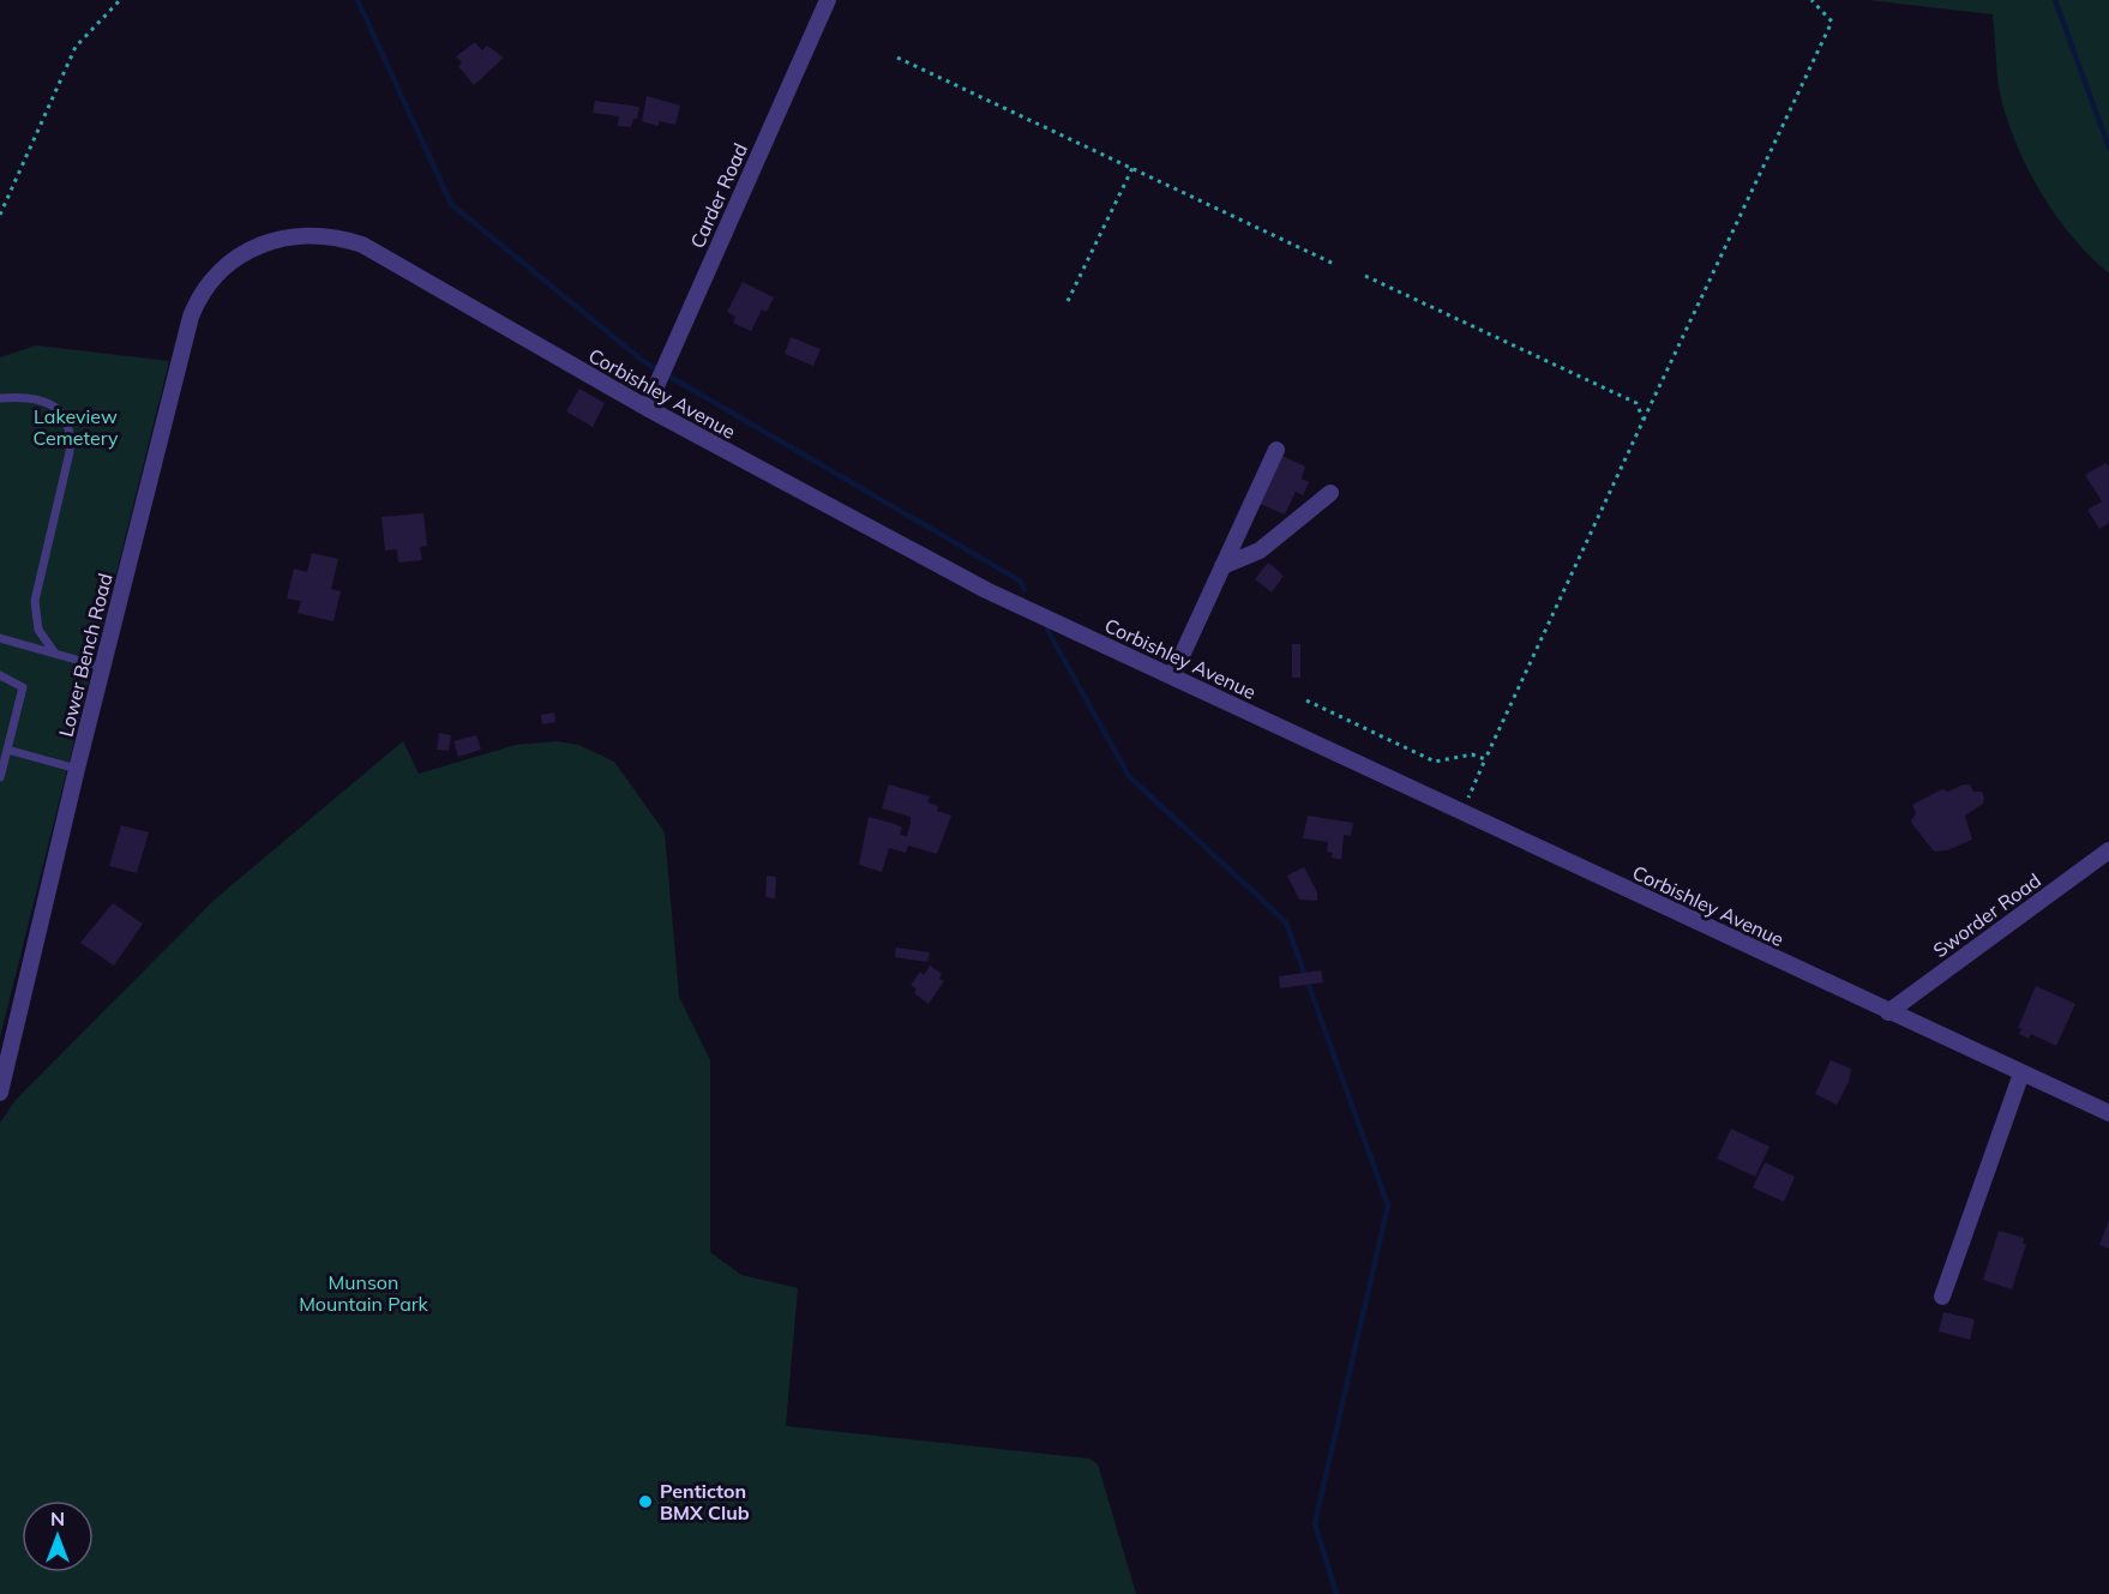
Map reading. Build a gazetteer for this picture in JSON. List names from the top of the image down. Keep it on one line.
{"streets":{"street":["Carder Road","Corbishley Avenue","Lower Bench Road","Sworder Road"]},"crossings":[["Carder Road","Corbishley Avenue"],["Corbishley Avenue","Lower Bench Road"],["Corbishley Avenue","Sworder Road"]],"parks":["Lakeview Cemetery","Munson Mountain Park"],"places":["Penticton BMX Club"],"north":"top"}
